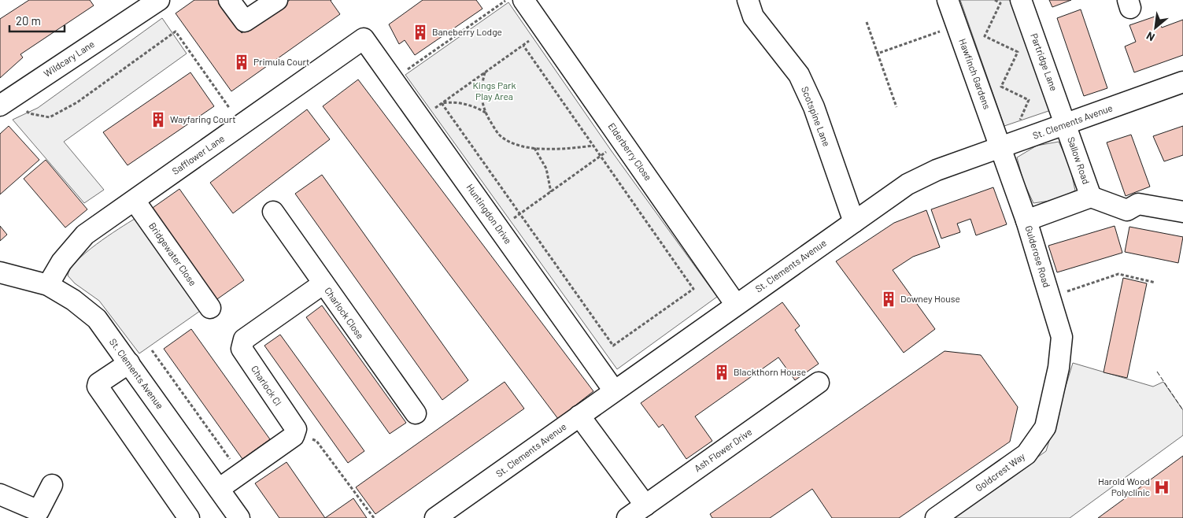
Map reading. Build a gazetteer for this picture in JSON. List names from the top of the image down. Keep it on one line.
{"streets":{"street":["Wildcary Lane","Partridge Lane","Hawfinch Gardens","Scotspine Lane","St. Clements Avenue","Elderberry Close","Safflower Lane","Sallow Road","Huntingdon Drive","Bridgewater Close","Gulderose Road","Charlock Close","Charlock Cl","Ash Flower Drive","Goldcrest Way"]},"crossings":[["Partridge Lane","St. Clements Avenue"],["Partridge Lane","Sallow Road"],["Hawfinch Gardens","St. Clements Avenue"],["Hawfinch Gardens","Gulderose Road"],["Scotspine Lane","St. Clements Avenue"],["St. Clements Avenue","Elderberry Close"],["St. Clements Avenue","Safflower Lane"],["St. Clements Avenue","Sallow Road"],["St. Clements Avenue","Huntingdon Drive"],["St. Clements Avenue","Gulderose Road"],["Safflower Lane","Huntingdon Drive"],["Safflower Lane","Bridgewater Close"],["Sallow Road","Gulderose Road"],["Gulderose Road","Goldcrest Way"],["Charlock Close","Charlock Cl"]],"parks":["Kings Park Play Area"],"places":{"building":["Baneberry Lodge","Primula Court","Wayfaring Court","Downey House","Blackthorn House"],"hospital":["Harold Wood Polyclinic"]},"scale_bar":"20 m","north":"bottom left"}
